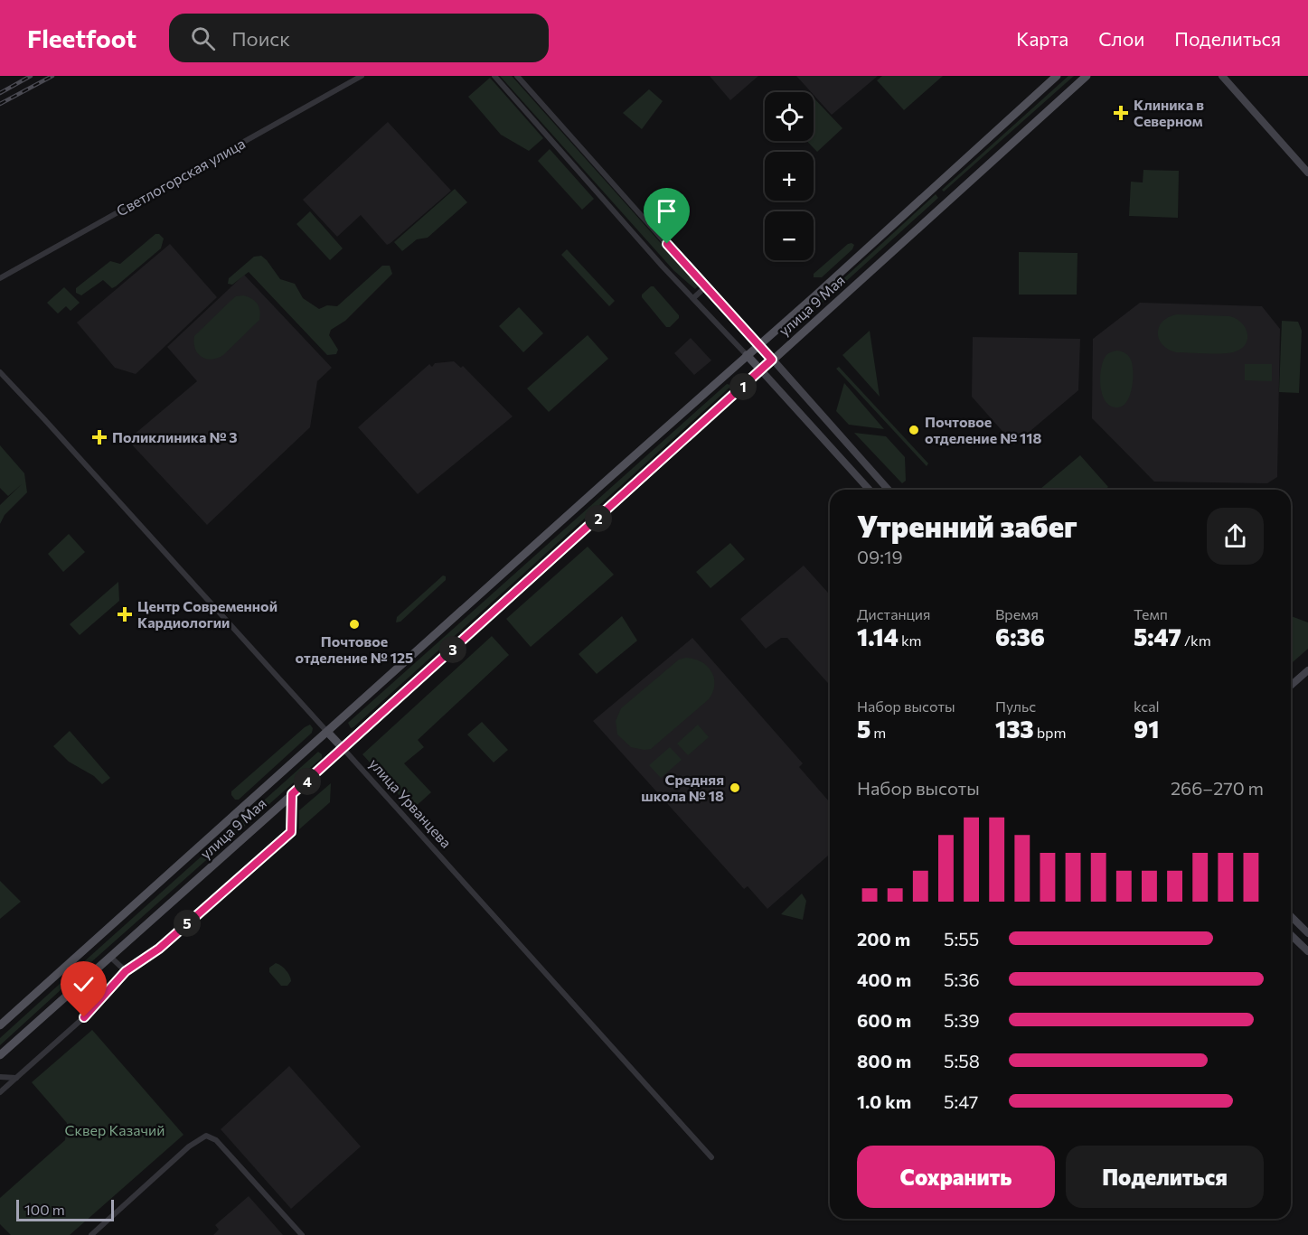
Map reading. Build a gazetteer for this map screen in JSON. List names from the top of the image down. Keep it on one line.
{"streets":{"main road":["улица 9 Мая","улица Урванцева"],"street":["Светлогорская улица"]},"crossings":[["улица 9 Мая","улица Урванцева"]],"parks":["Сквер Казачий"],"places":{"health":["Клиника в Северном","Поликлиника № 3","Центр Современной Кардиологии"],"other":["Почтовое отделение № 118","Почтовое отделение № 125","Средняя школа № 18"]},"scale_bar":"100 m","page":{"header":"Fleetfoot","search":"Поиск","nav":["Карта","Слои","Поделиться"],"map_buttons":["+","−"],"pins":["1","2","3","4","5"],"heading":["Утренний забег","09:19"],"stats":[["Дистанция","1.14 km"],["Время","6:36"],["Темп","5:47 /km"],["Набор высоты","5 m"],["Пульс","133 bpm"],["kcal","91"]],"chart":["Набор высоты","266–270 m"],"list":[{"name":"200 m","note":"5:55"},{"name":"400 m","note":"5:36"},{"name":"600 m","note":"5:39"},{"name":"800 m","note":"5:58"},{"name":"1.0 km","note":"5:47"}],"buttons":["Сохранить","Поделиться"],"scale":"100 m"}}
